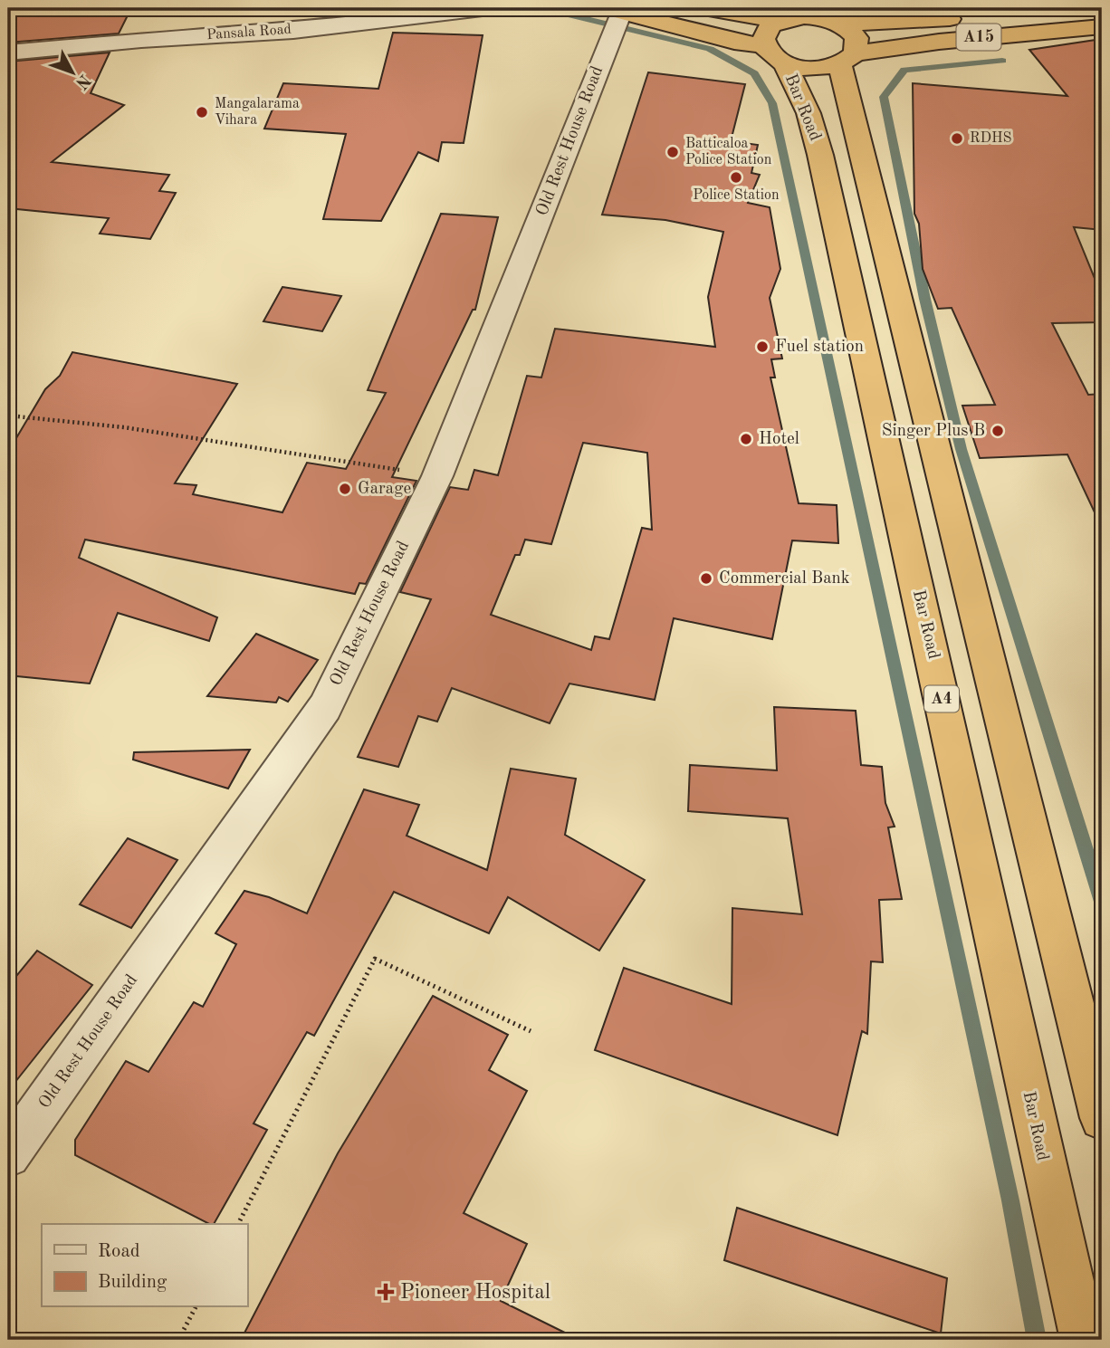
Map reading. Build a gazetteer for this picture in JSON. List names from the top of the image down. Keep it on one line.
{"streets":{"highway":["A15","Bar Road","A4"],"street":["Pansala Road","Old Rest House Road"]},"places":{"other":["Mangalarama Vihara","RDHS","Batticaloa Police Station","Police Station","Fuel station","Singer Plus B","Hotel","Garage","Commercial Bank"],"health":["Pioneer Hospital"]},"legend":["Road","Building"],"north":"bottom right"}
